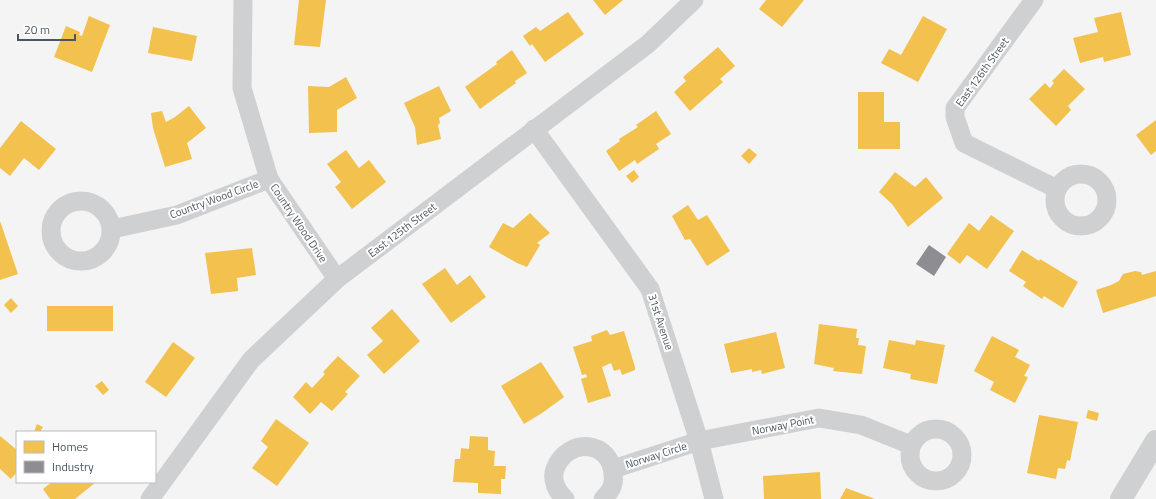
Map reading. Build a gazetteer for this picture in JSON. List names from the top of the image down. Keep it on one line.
{"streets":{"street":["East 126th Street","Country Wood Circle","Country Wood Drive","East 125th Street","31st Avenue","Norway Point","Norway Circle"]},"crossings":[["Country Wood Circle","Country Wood Drive"],["Country Wood Drive","East 125th Street"],["East 125th Street","31st Avenue"],["31st Avenue","Norway Point"],["31st Avenue","Norway Circle"],["Norway Point","Norway Circle"]],"legend":["Homes","Industry"],"scale_bar":"20 m"}
